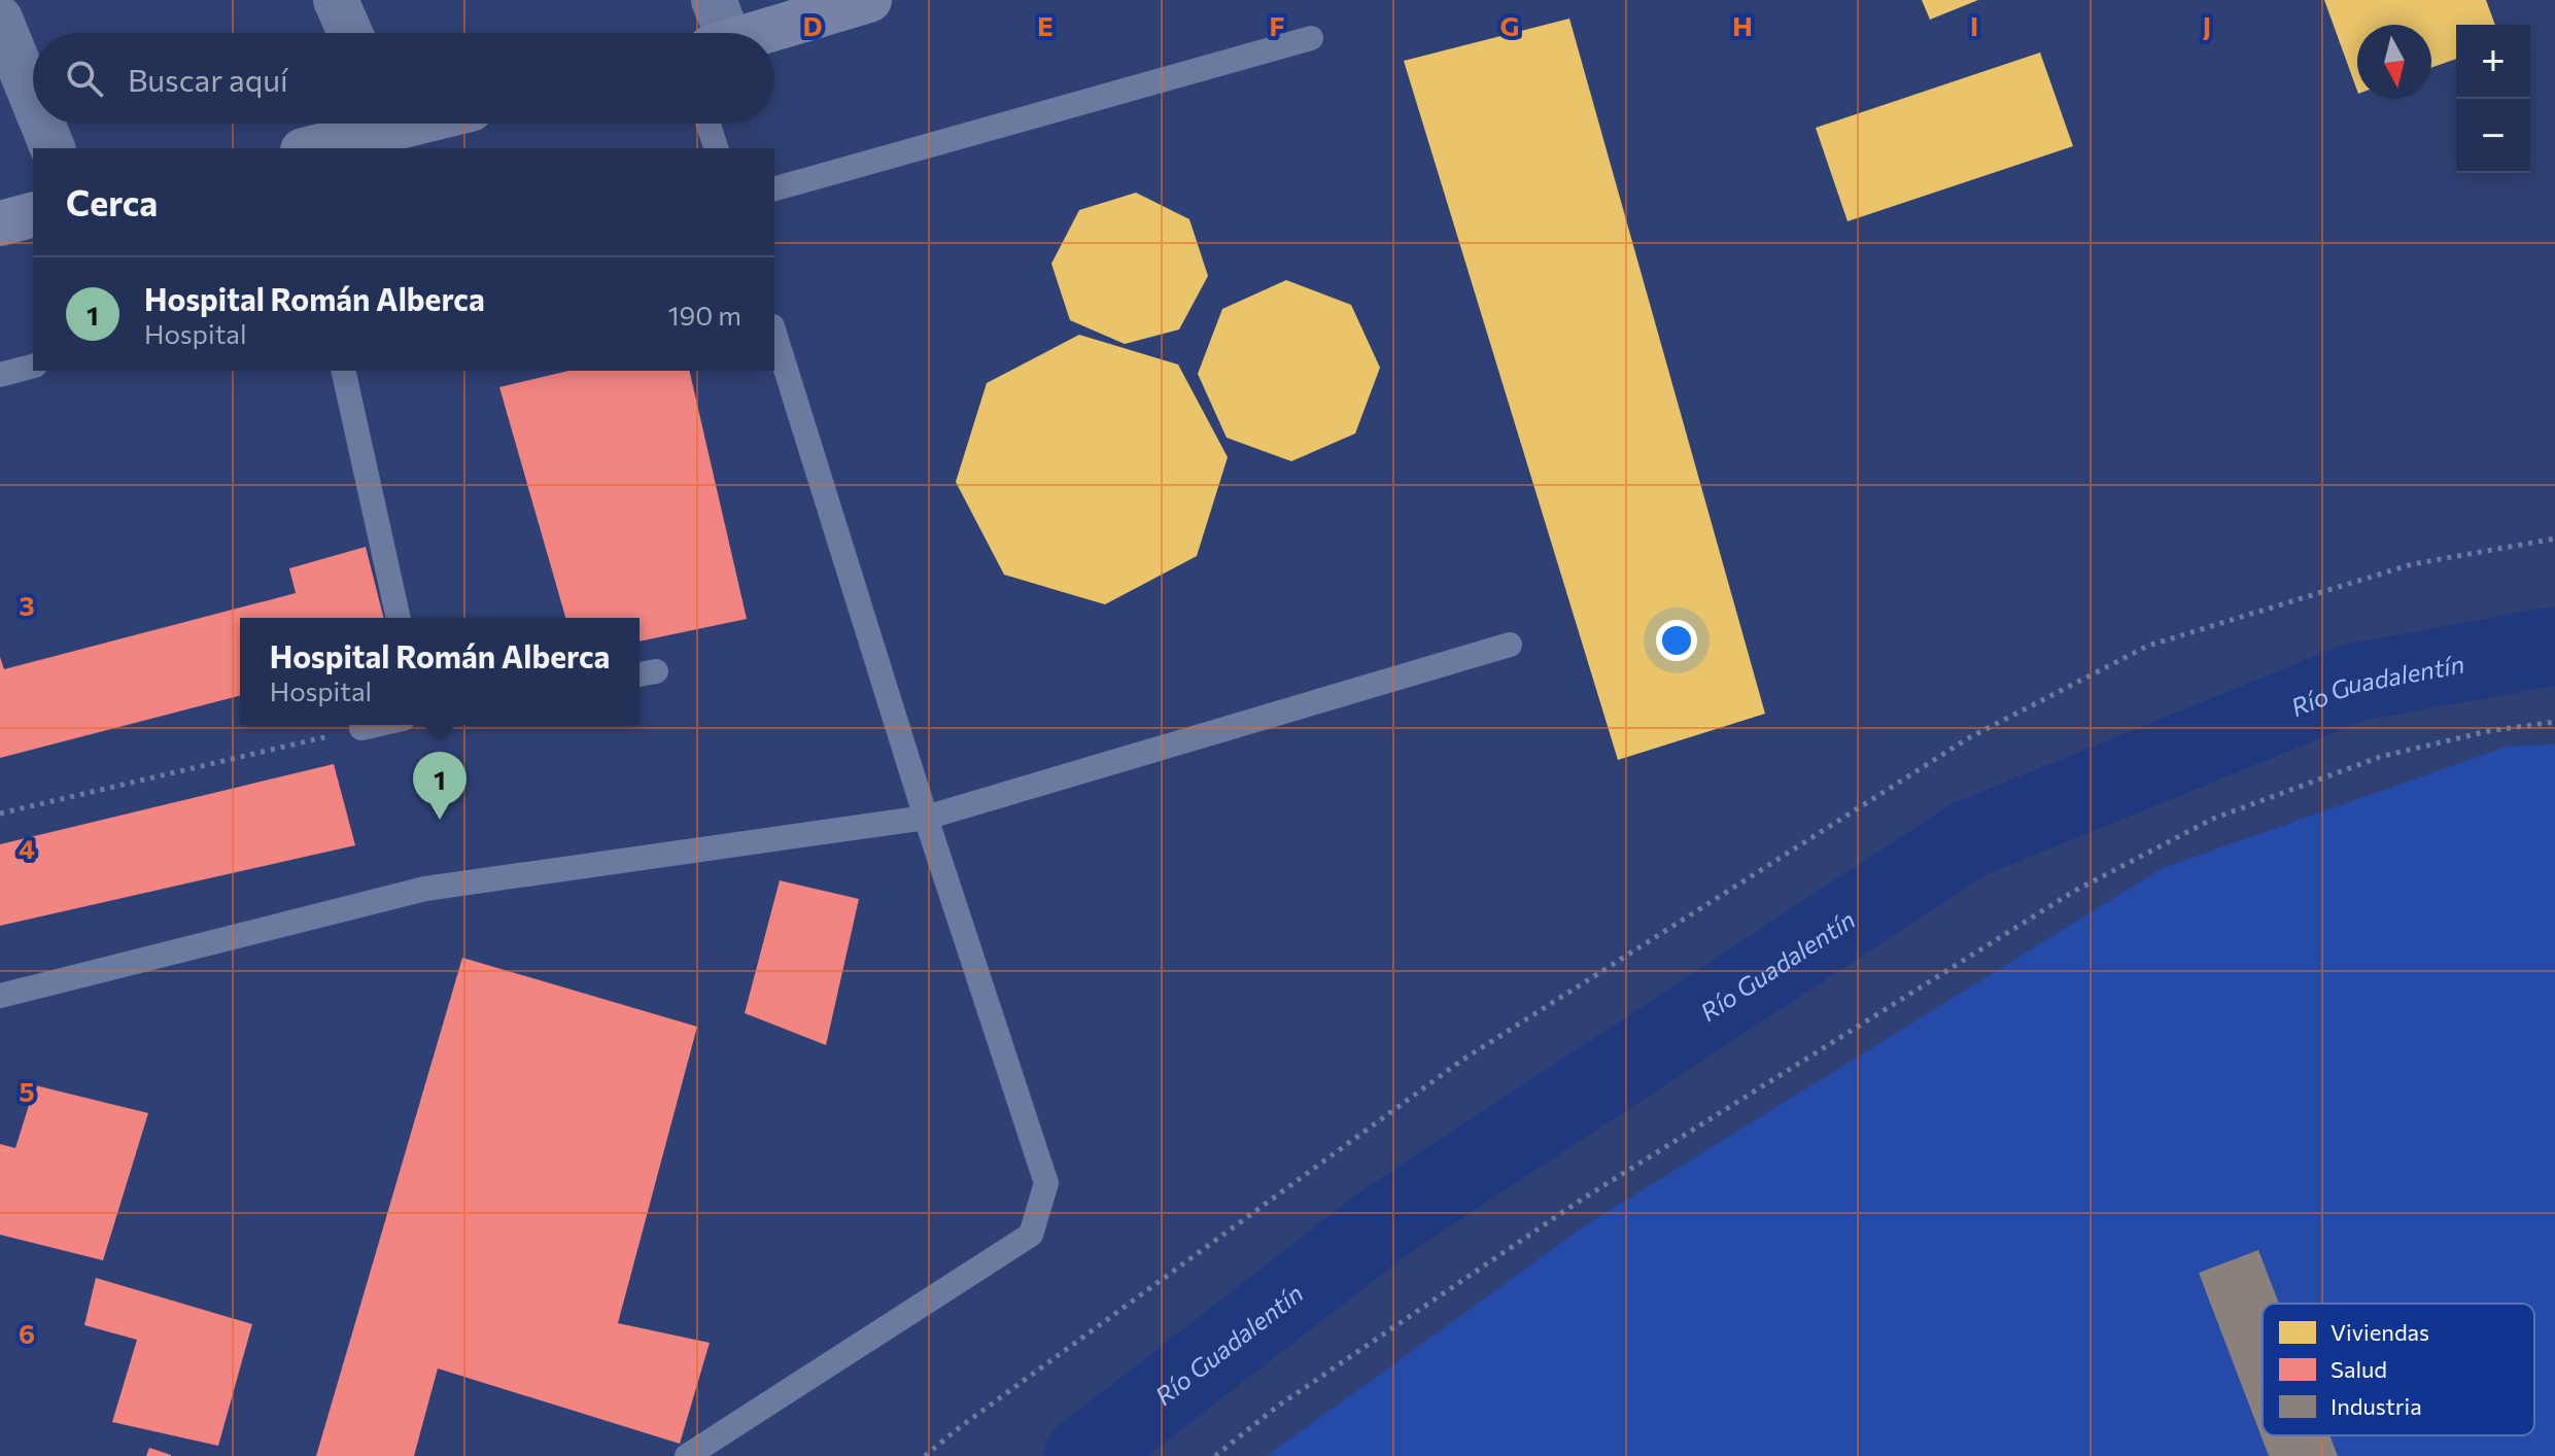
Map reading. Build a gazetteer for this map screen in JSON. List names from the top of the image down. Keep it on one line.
{"water":["Río Guadalentín"],"legend":["Viviendas","Salud","Industria"],"north":"bottom","page":{"map_buttons":["+","−"],"search":"Buscar aquí","heading":"Cerca","list":[{"mark":"1","name":"Hospital Román Alberca","note":"Hospital","value":"190 m"}],"popup":["Hospital Román Alberca","Hospital"],"pins":"1"},"grid":{"columns":["D","E","F","G","H","I","J"],"rows":["3","4","5","6"]}}
